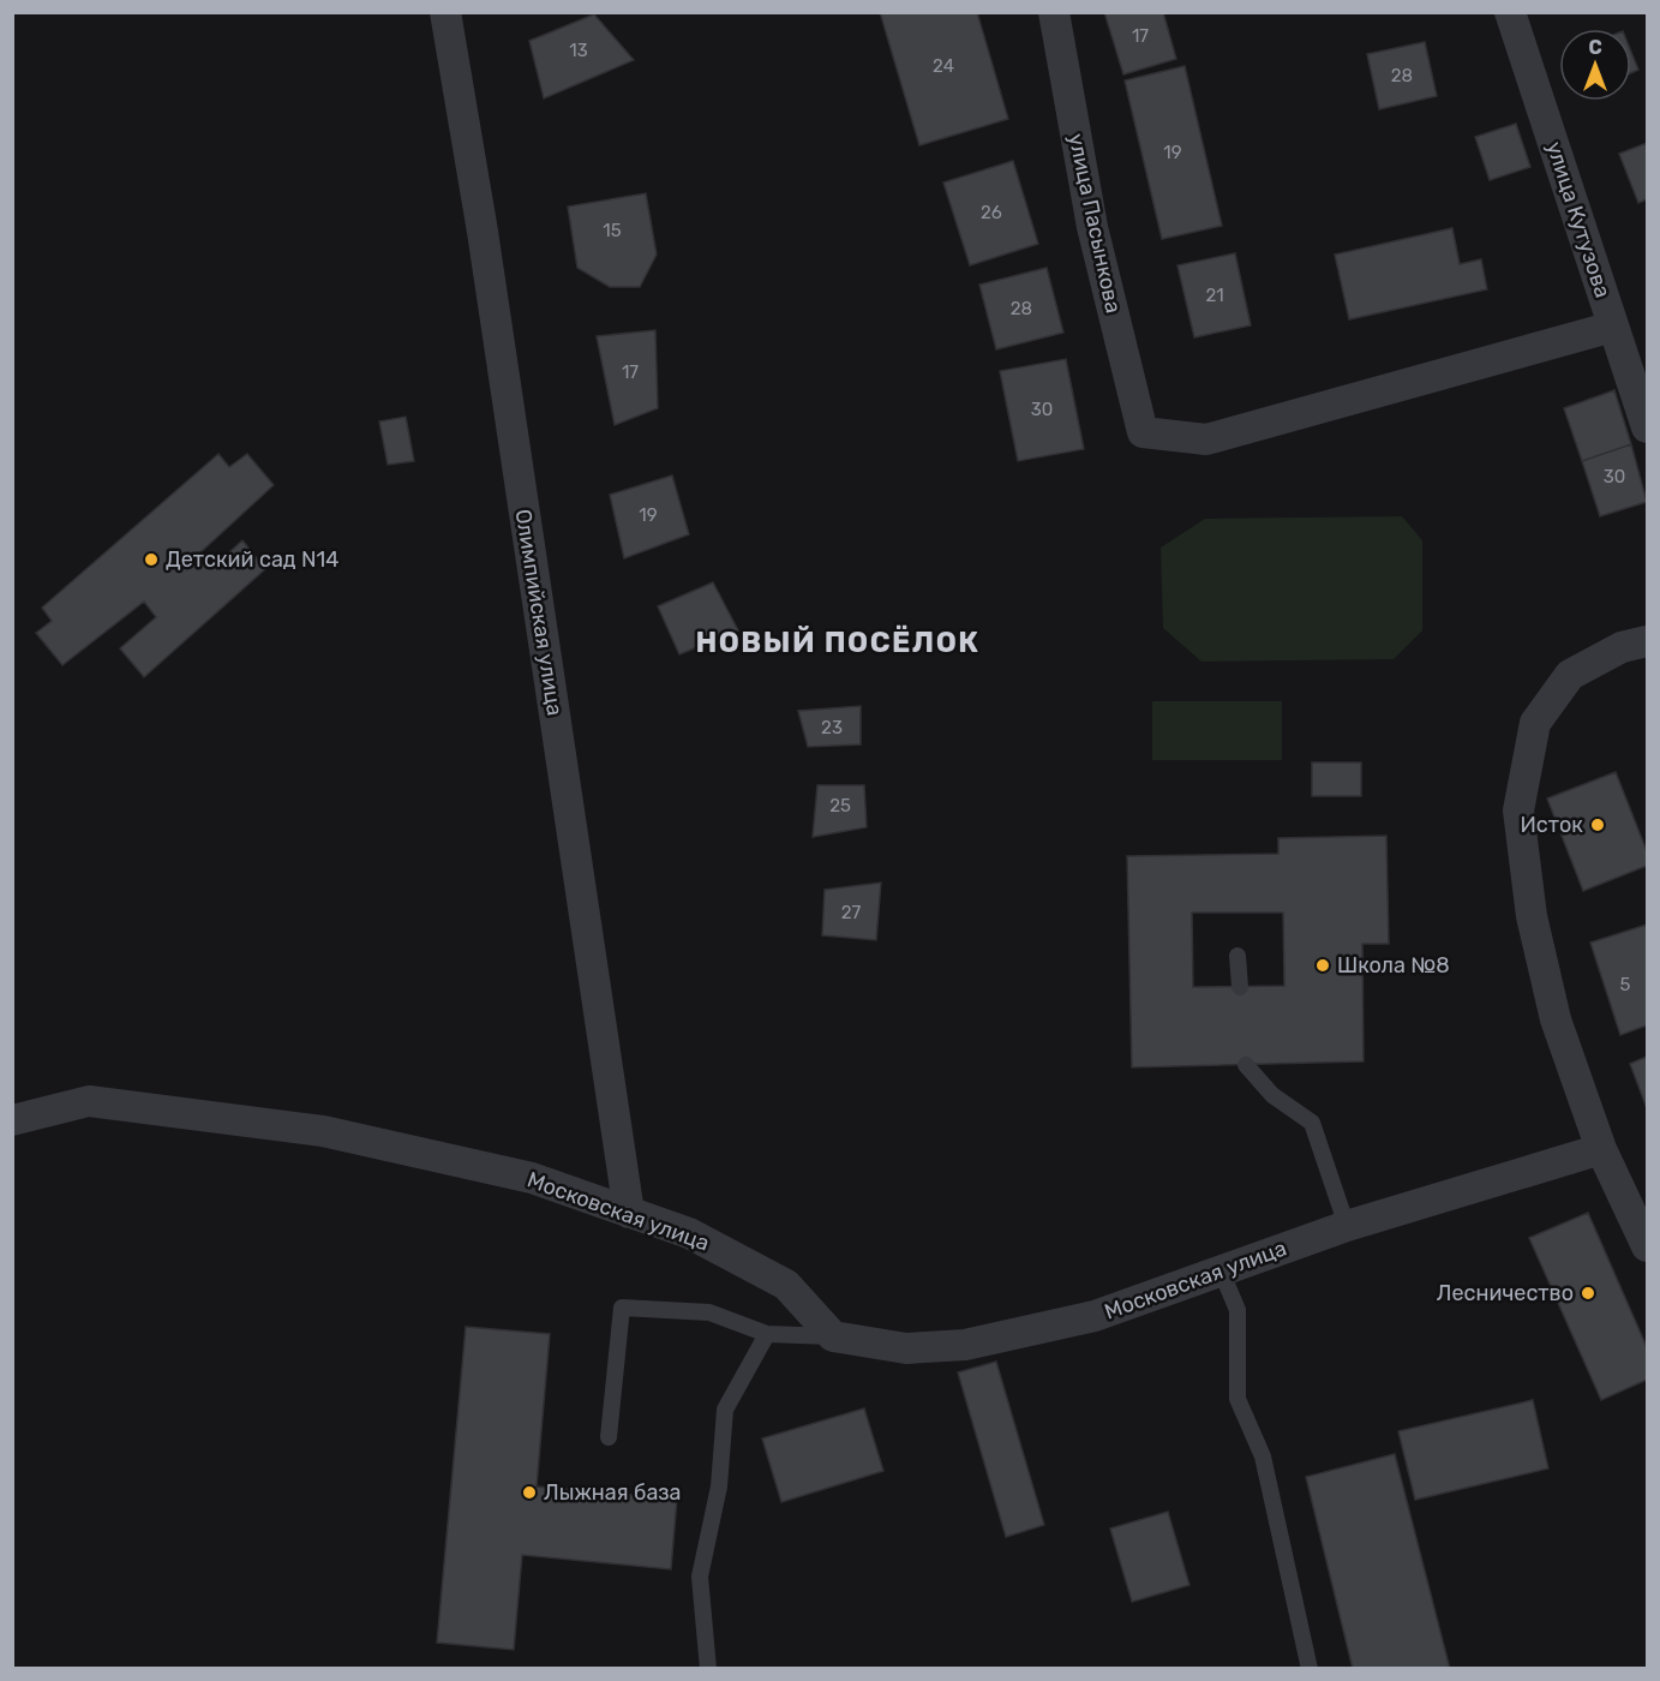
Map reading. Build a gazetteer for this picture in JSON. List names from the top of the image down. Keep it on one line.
{"streets":{"street":["улица Кутузова","улица Пасынкова","Олимпийская улица","Московская улица"]},"crossings":[["улица Кутузова","улица Пасынкова"],["Олимпийская улица","Московская улица"]],"districts":["НОВЫЙ ПОСЁЛОК"],"places":["Детский сад N14","Исток","Школа №8","Лесничество","Лыжная база"],"house_numbers":["17","13","24","28","19","26","15","21","28","17","30","30","19","23","25","27","5"],"north":"top"}
